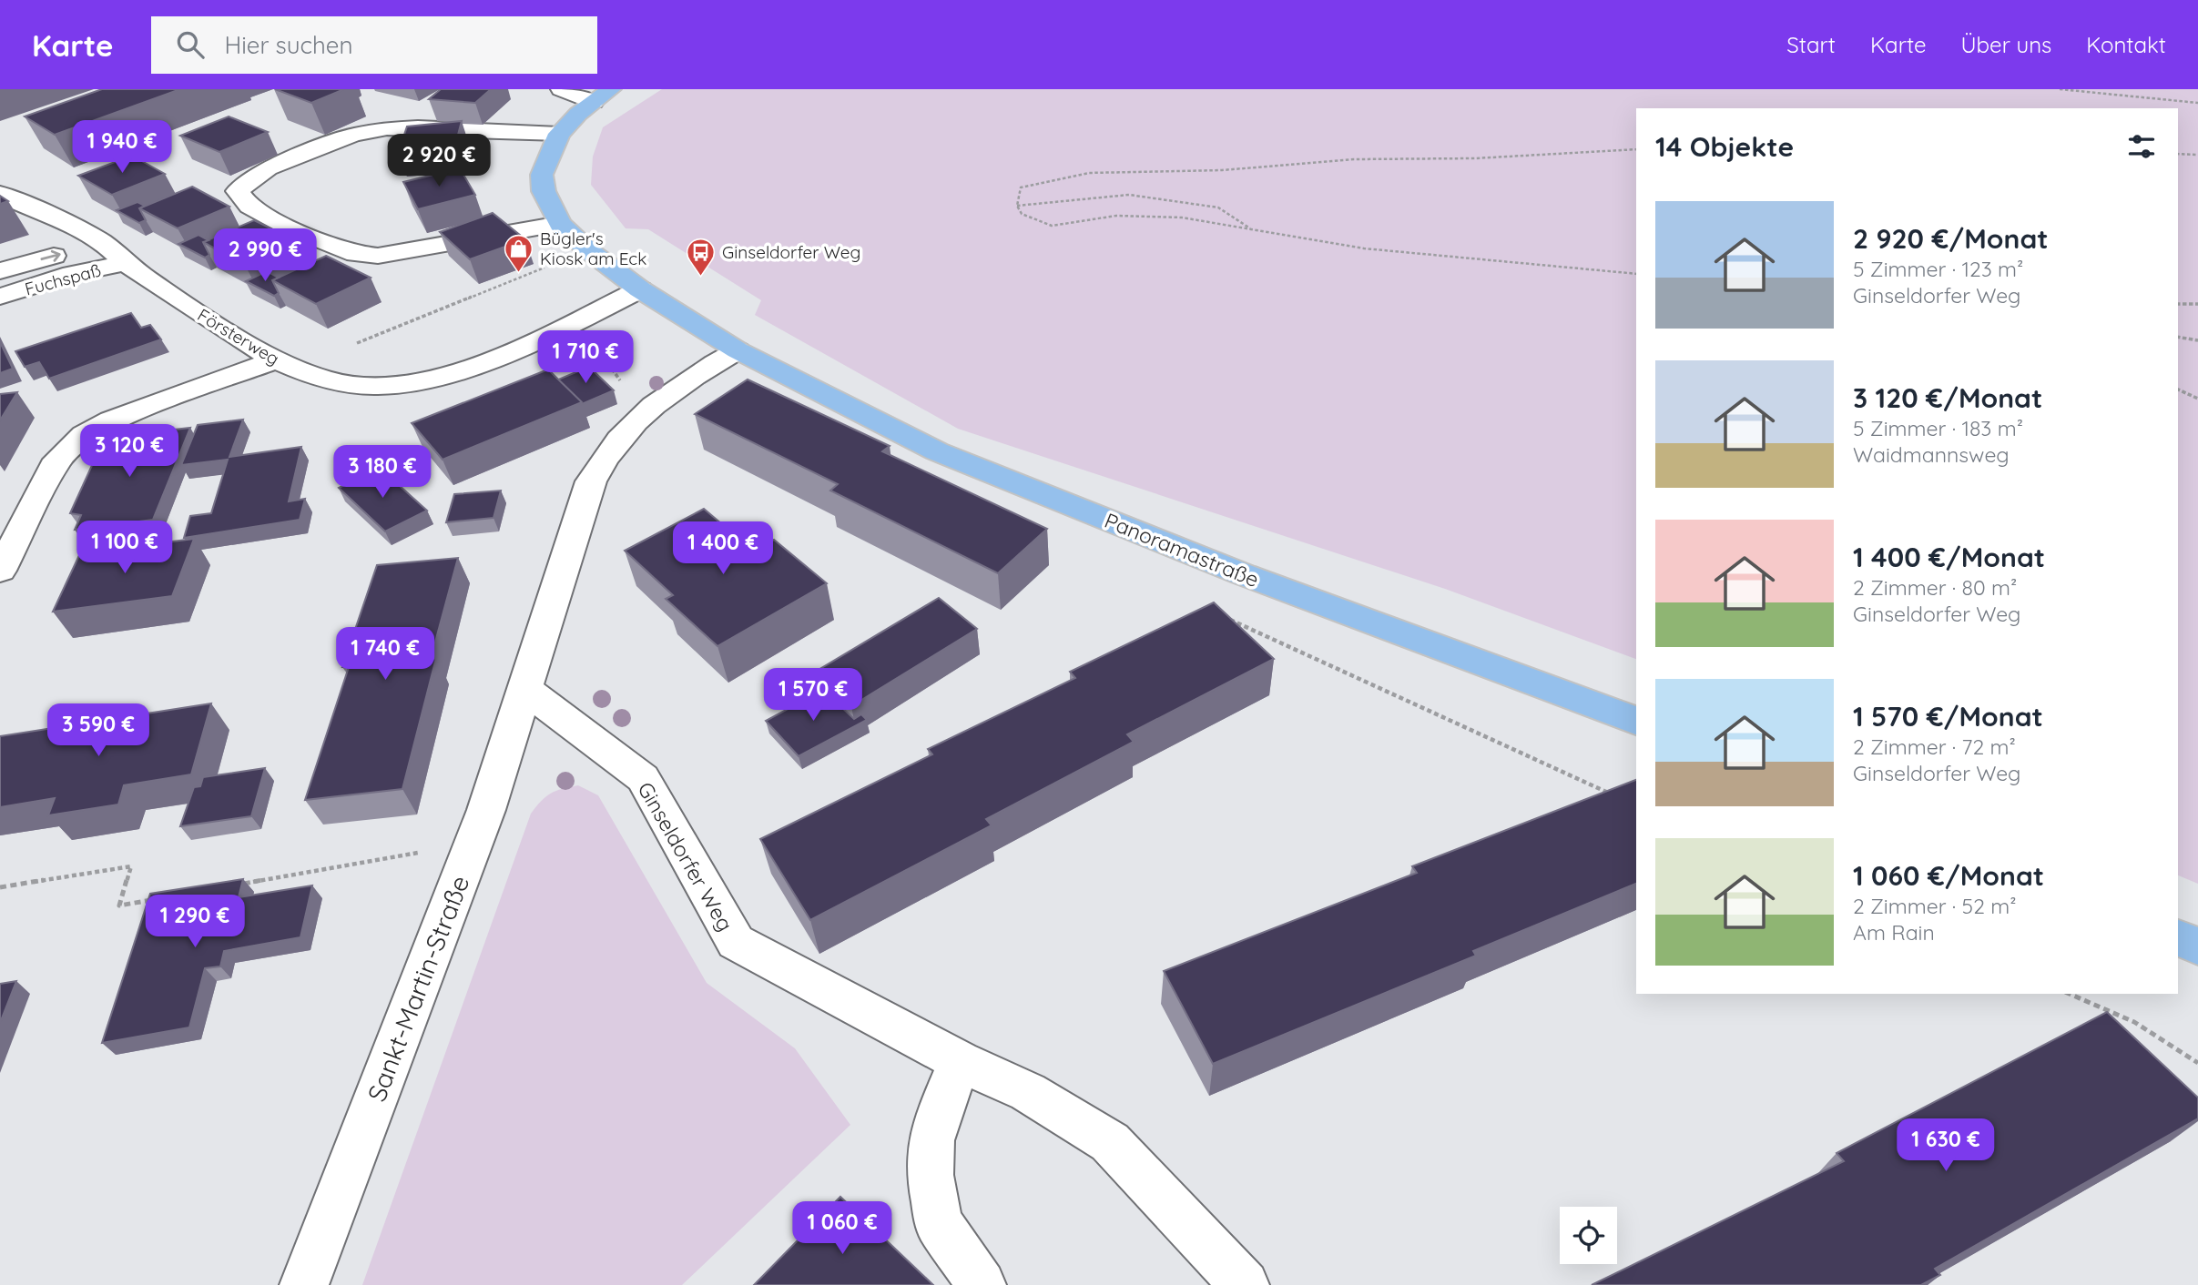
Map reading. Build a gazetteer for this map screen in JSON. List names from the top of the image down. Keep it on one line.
{"streets":{"main road":["Panoramastraße"],"street":["Fuchspaß","Försterweg","Ginseldorfer Weg","Sankt-Martin-Straße"]},"crossings":[["Fuchspaß","Försterweg"],["Ginseldorfer Weg","Sankt-Martin-Straße"]],"places":{"shop":["Bügler's Kiosk am Eck"],"bus stop":["Ginseldorfer Weg"]},"page":{"header":"Karte","search":"Hier suchen","nav":["Start","Karte","Über uns","Kontakt"],"heading":"14 Objekte","price":["1 940 €","2 920 €","2 990 €","1 710 €","3 120 €","3 180 €","1 100 €","1 400 €","1 740 €","1 570 €","3 590 €","1 290 €","1 630 €","1 060 €"],"list":[{"name":"2 920 €/Monat","note":"5 Zimmer · 123 m² · Ginseldorfer Weg"},{"name":"3 120 €/Monat","note":"5 Zimmer · 183 m² · Waidmannsweg"},{"name":"1 400 €/Monat","note":"2 Zimmer · 80 m² · Ginseldorfer Weg"},{"name":"1 570 €/Monat","note":"2 Zimmer · 72 m² · Ginseldorfer Weg"},{"name":"1 060 €/Monat","note":"2 Zimmer · 52 m² · Am Rain"}]}}
